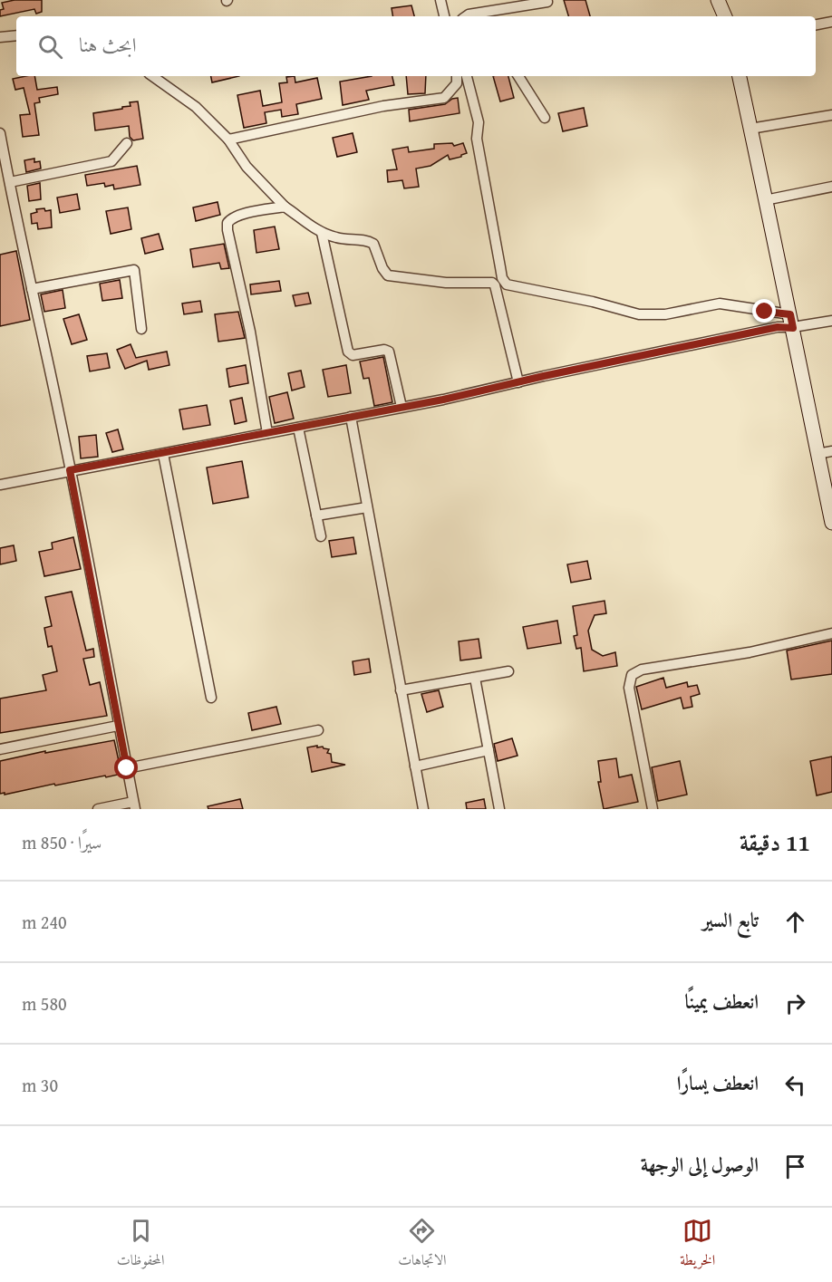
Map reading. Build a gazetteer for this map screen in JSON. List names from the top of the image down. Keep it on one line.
{"page":{"search":"ابحث هنا","heading":["11 دقيقة","سيرًا · 850 m"],"list":[["تابع السير","240 m"],["انعطف يمينًا","580 m"],["انعطف يسارًا","30 m"],"الوصول إلى الوجهة"],"nav":["الخريطة","الاتجاهات","المحفوظات"]}}
